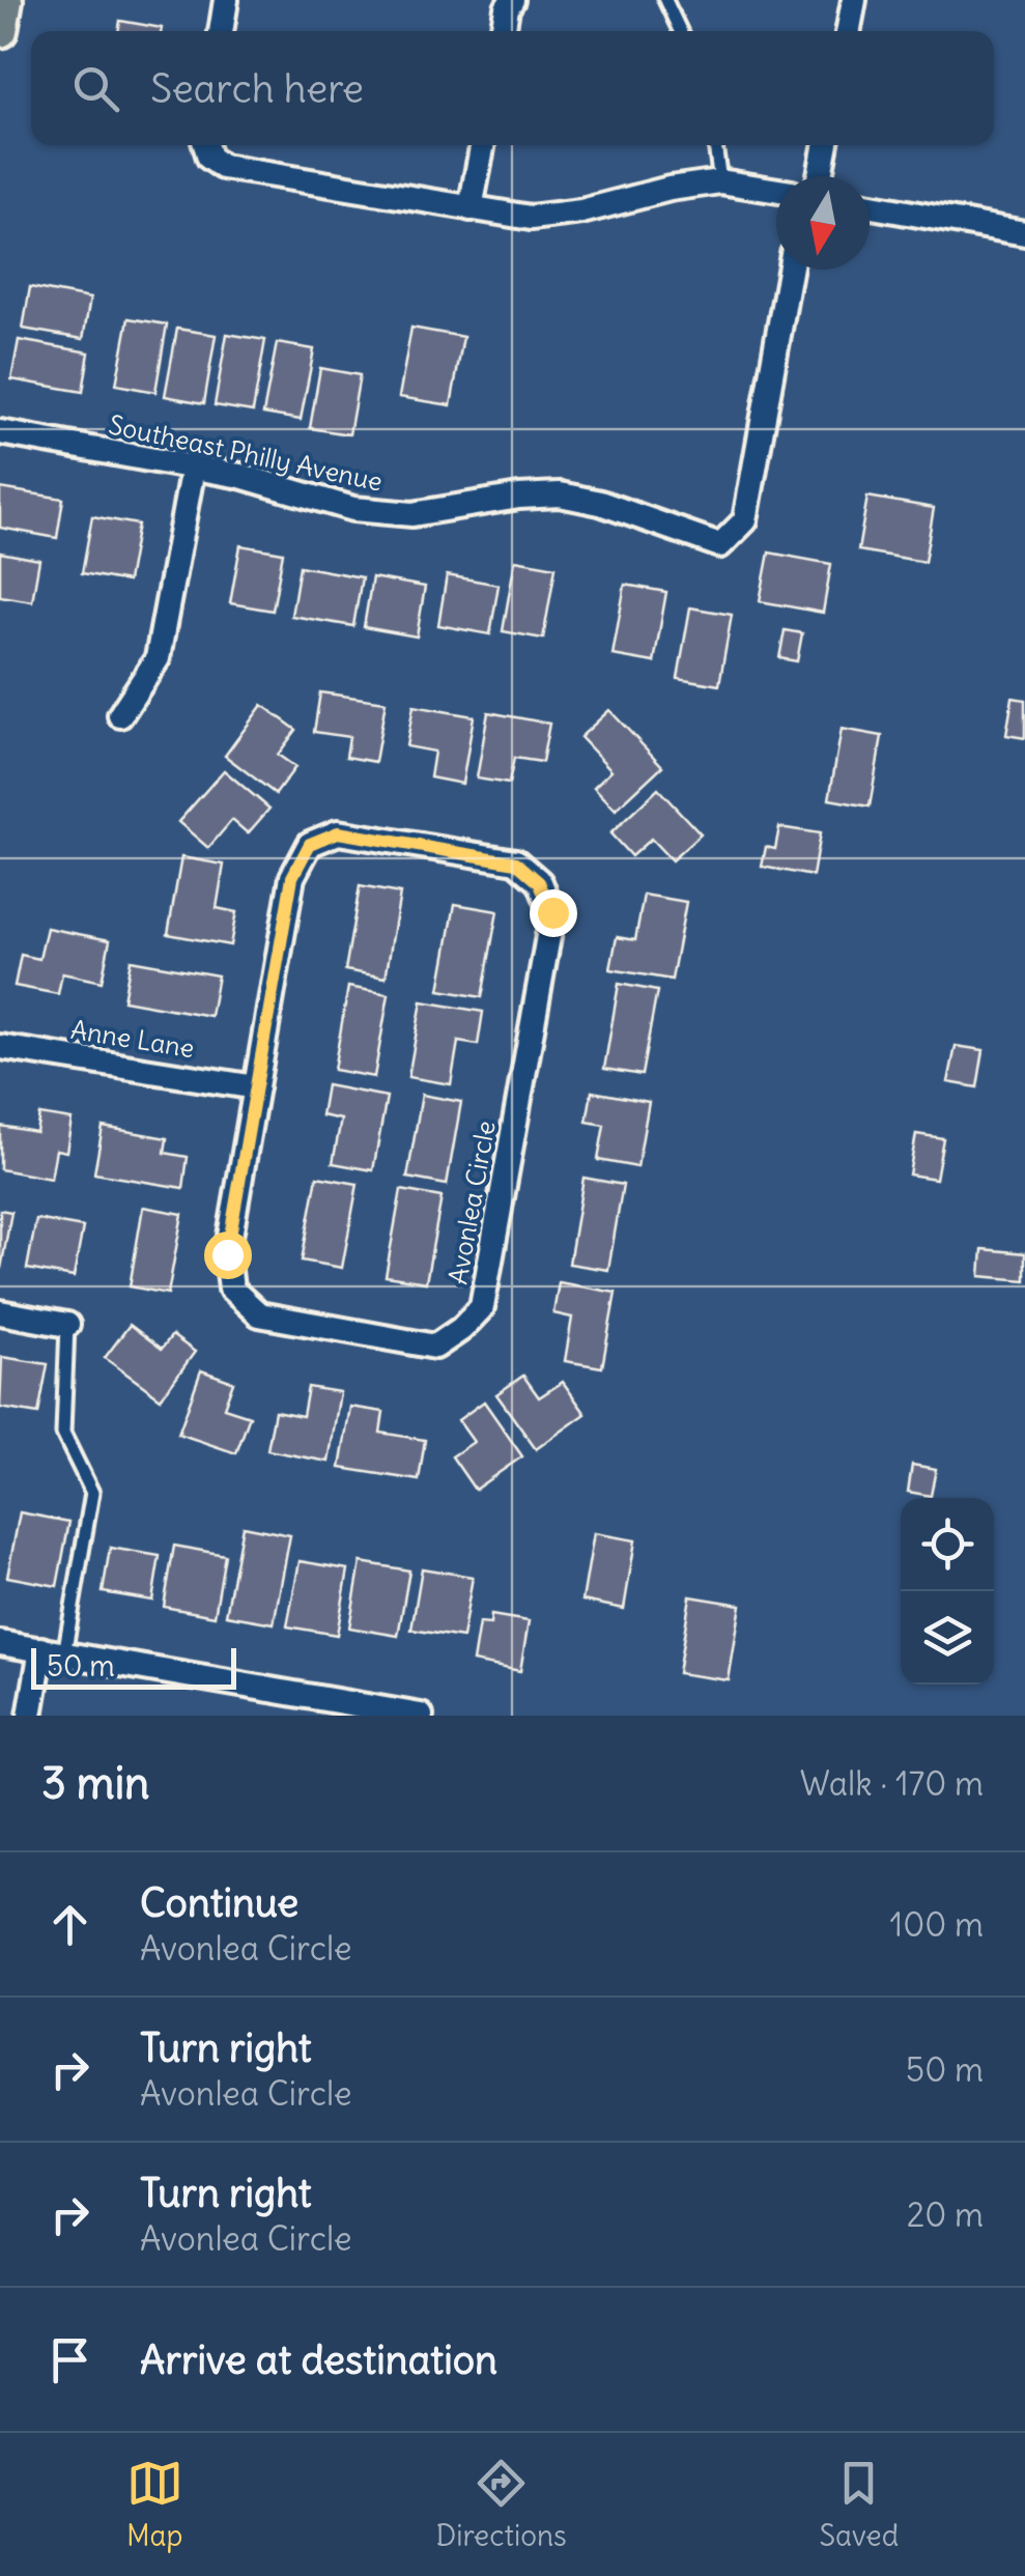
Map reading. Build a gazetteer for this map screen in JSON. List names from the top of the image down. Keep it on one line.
{"streets":{"street":["Southeast Philly Avenue","Anne Lane","Avonlea Circle"]},"crossings":[["Anne Lane","Avonlea Circle"]],"scale_bar":"50 m","north":"bottom","page":{"search":"Search here","scale":"50 m","heading":["3 min","Walk · 170 m"],"list":[["Continue","Avonlea Circle","100 m"],["Turn right","Avonlea Circle","50 m"],["Turn right","Avonlea Circle","20 m"],"Arrive at destination"],"nav":["Map","Directions","Saved"]}}
